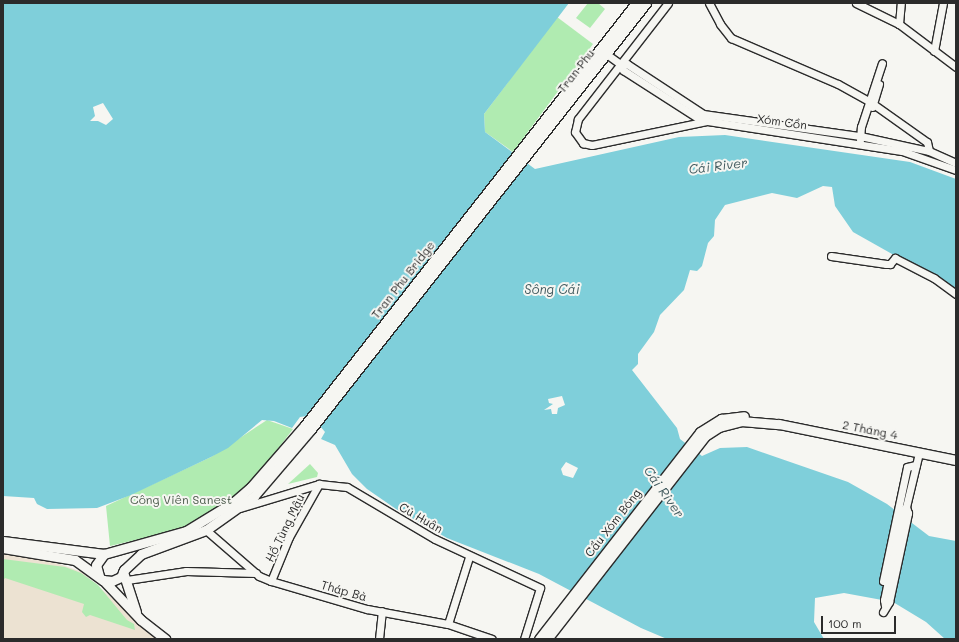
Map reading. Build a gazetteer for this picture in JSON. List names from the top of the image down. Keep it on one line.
{"streets":{"main road":["Tran Phu","Tran Phu Bridge","2 Tháng 4","Cầu Xóm Bóng"],"street":["Xóm Cồn","Cù Huân","Hồ Tùng Mậu","Tháp Bà"]},"crossings":[["Tran Phu","Xóm Cồn"],["Tran Phu","Tran Phu Bridge"],["2 Tháng 4","Cầu Xóm Bóng"],["Cù Huân","Hồ Tùng Mậu"],["Hồ Tùng Mậu","Tháp Bà"]],"water":["Cái River","Sông Cái"],"parks":["Công Viên Sanest"],"scale_bar":"100 m"}
